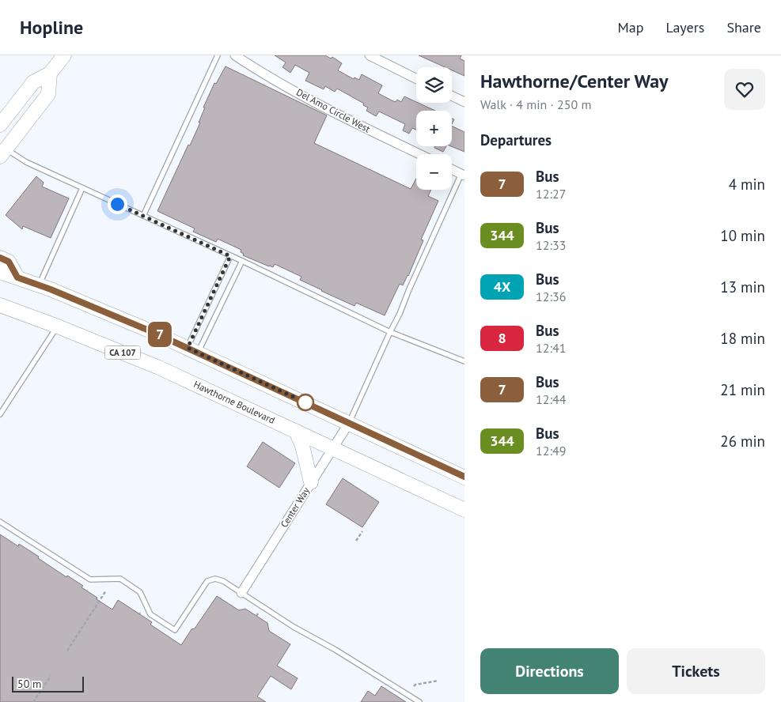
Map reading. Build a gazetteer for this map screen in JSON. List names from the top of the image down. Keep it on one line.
{"streets":{"main road":["CA 107","Hawthorne Boulevard"],"street":["Del Amo Circle West","Center Way"]},"crossings":[["Hawthorne Boulevard","Center Way"]],"lines":["bus line 7"],"scale_bar":"50 m","page":{"header":"Hopline","nav":["Map","Layers","Share"],"on_map":"7","heading":[["Hawthorne/Center Way","Walk · 4 min · 250 m"],"Departures"],"map_buttons":["+","−"],"list":[{"mark":"7","name":"Bus","note":"12:27","value":"4 min"},{"mark":"344","name":"Bus","note":"12:33","value":"10 min"},{"mark":"4X","name":"Bus","note":"12:36","value":"13 min"},{"mark":"8","name":"Bus","note":"12:41","value":"18 min"},{"mark":"7","name":"Bus","note":"12:44","value":"21 min"},{"mark":"344","name":"Bus","note":"12:49","value":"26 min"}],"buttons":["Directions","Tickets"],"scale":"50 m"}}
